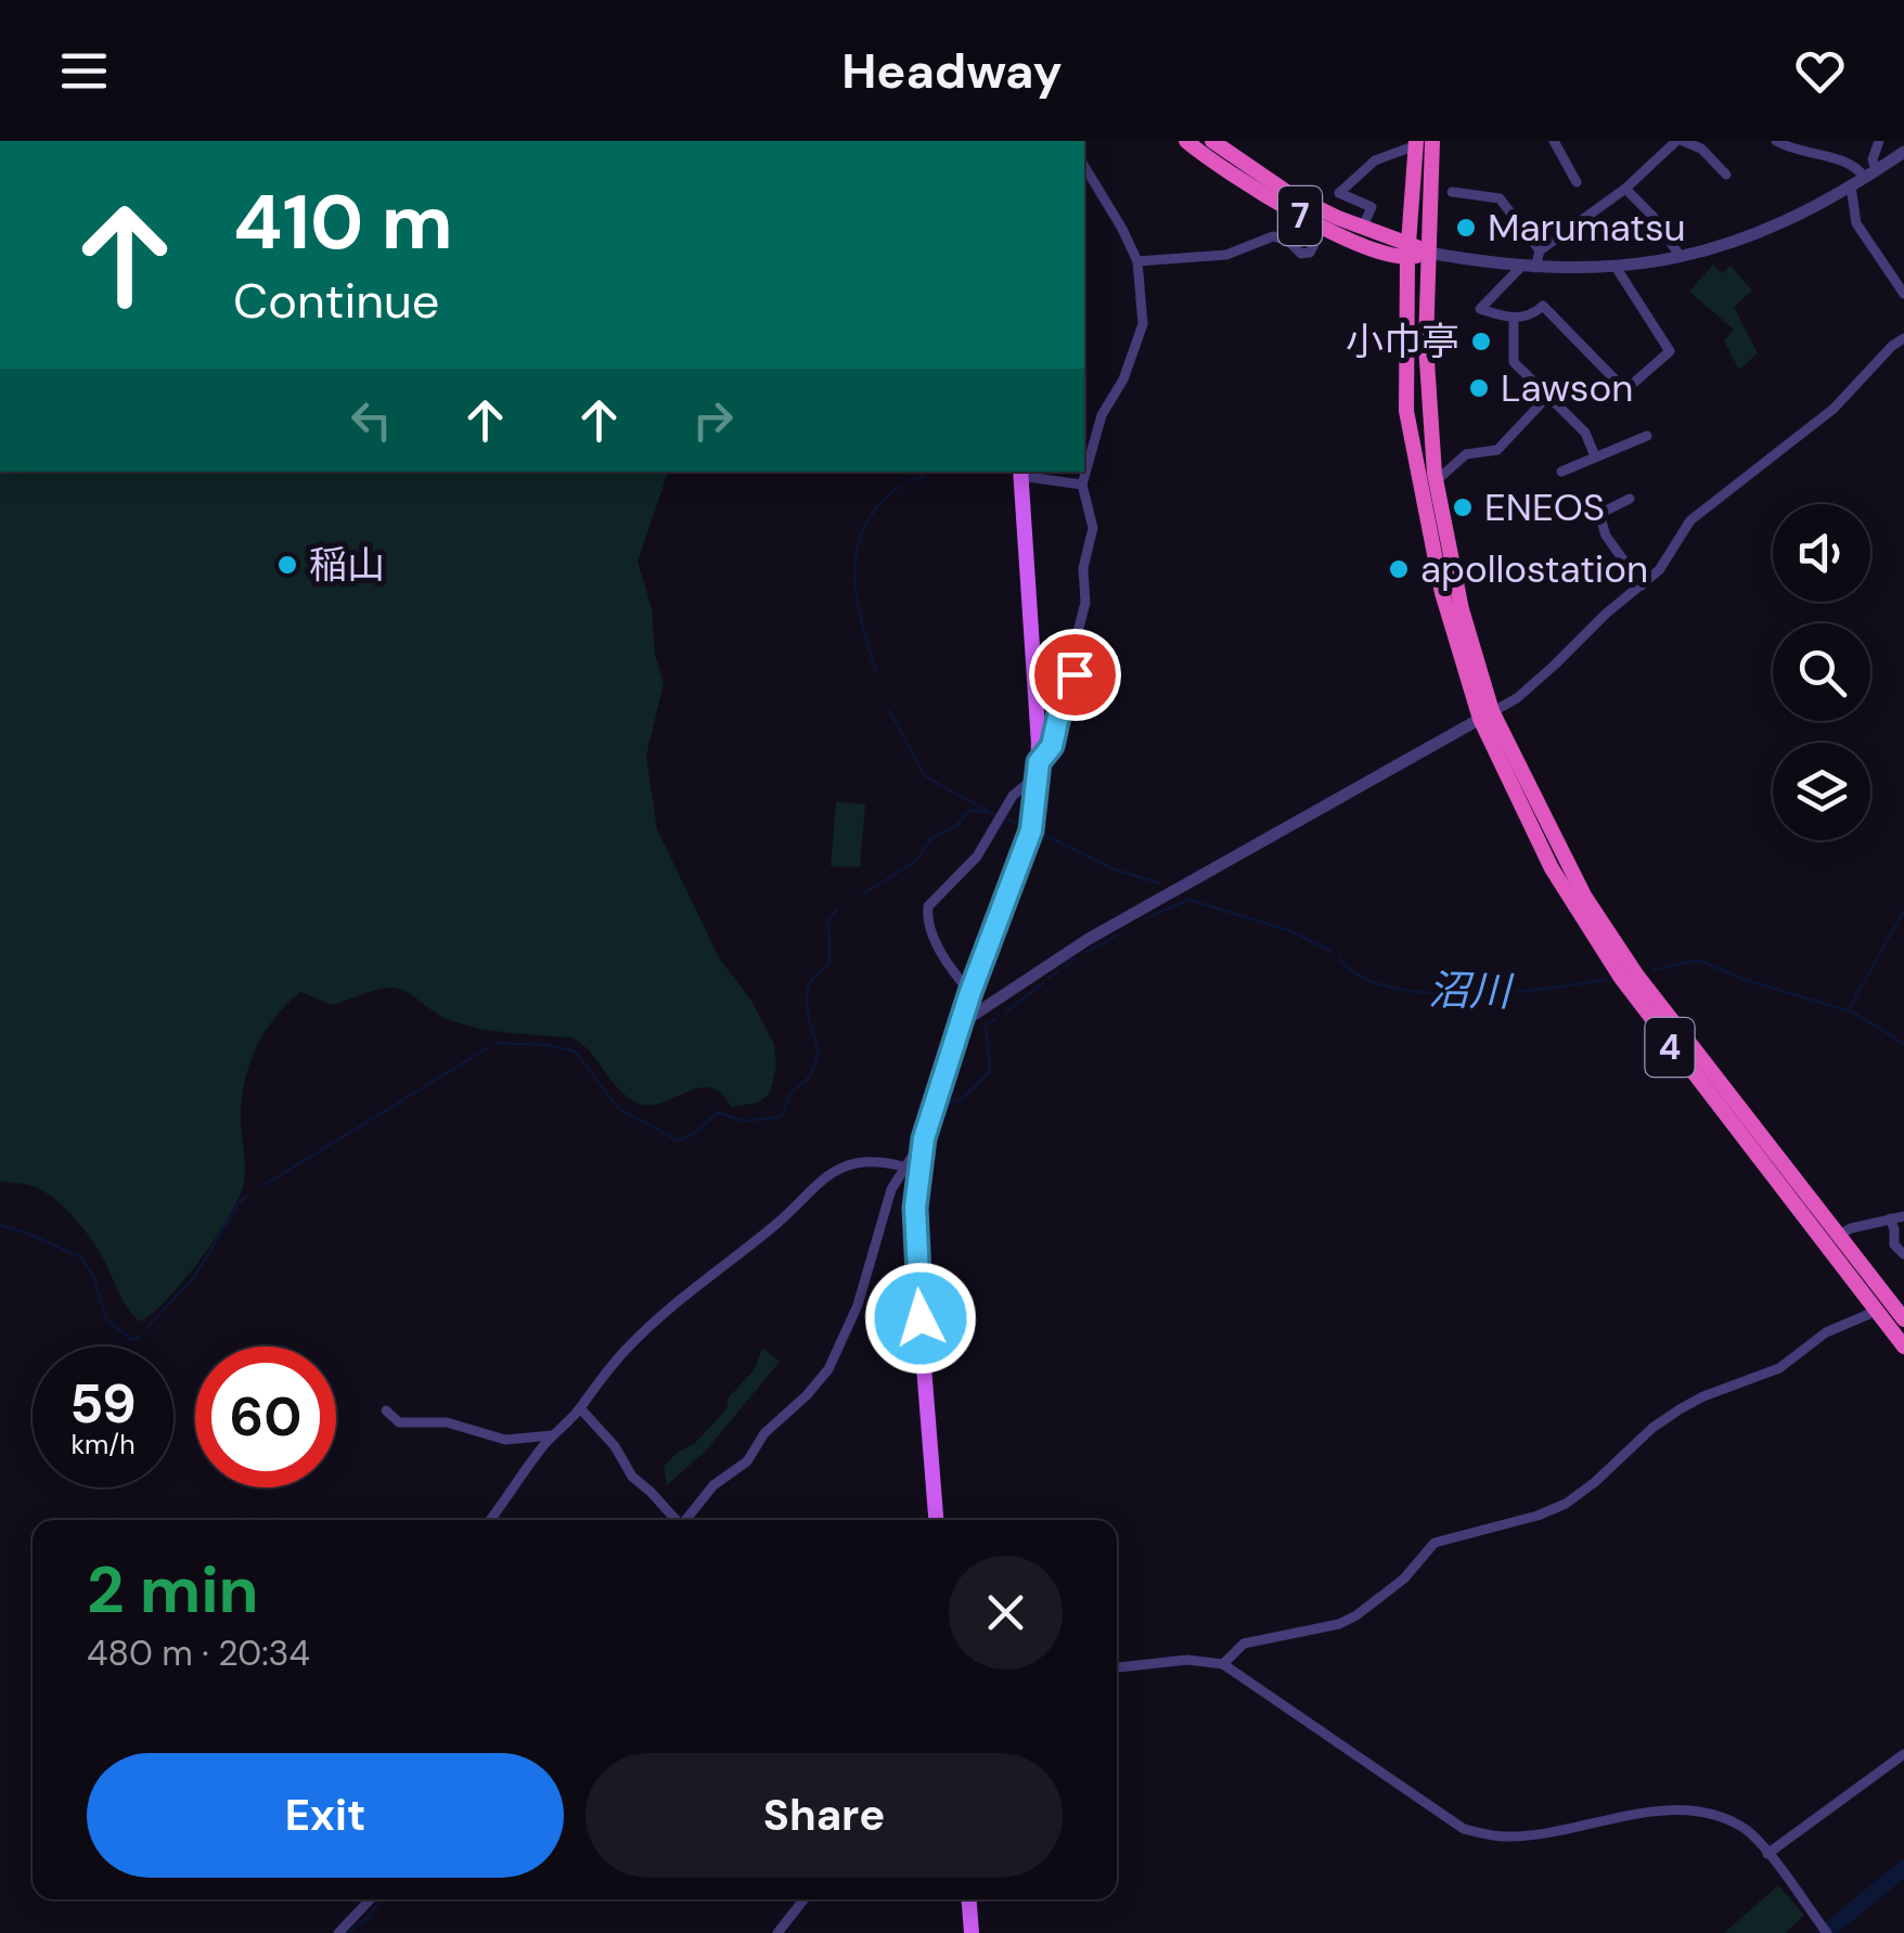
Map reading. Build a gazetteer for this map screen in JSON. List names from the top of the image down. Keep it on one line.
{"streets":{"highway":["7","4"]},"crossings":[["7","4"]],"water":["沼川"],"places":["Marumatsu","小巾亭","Lawson","ENEOS","稲山","apollostation"],"page":{"header":"Headway","turn":["410 m","Continue"],"speed":"59 km/h","limit":"60","heading":["2 min","480 m · 20:34"],"buttons":["Exit","Share"]}}
